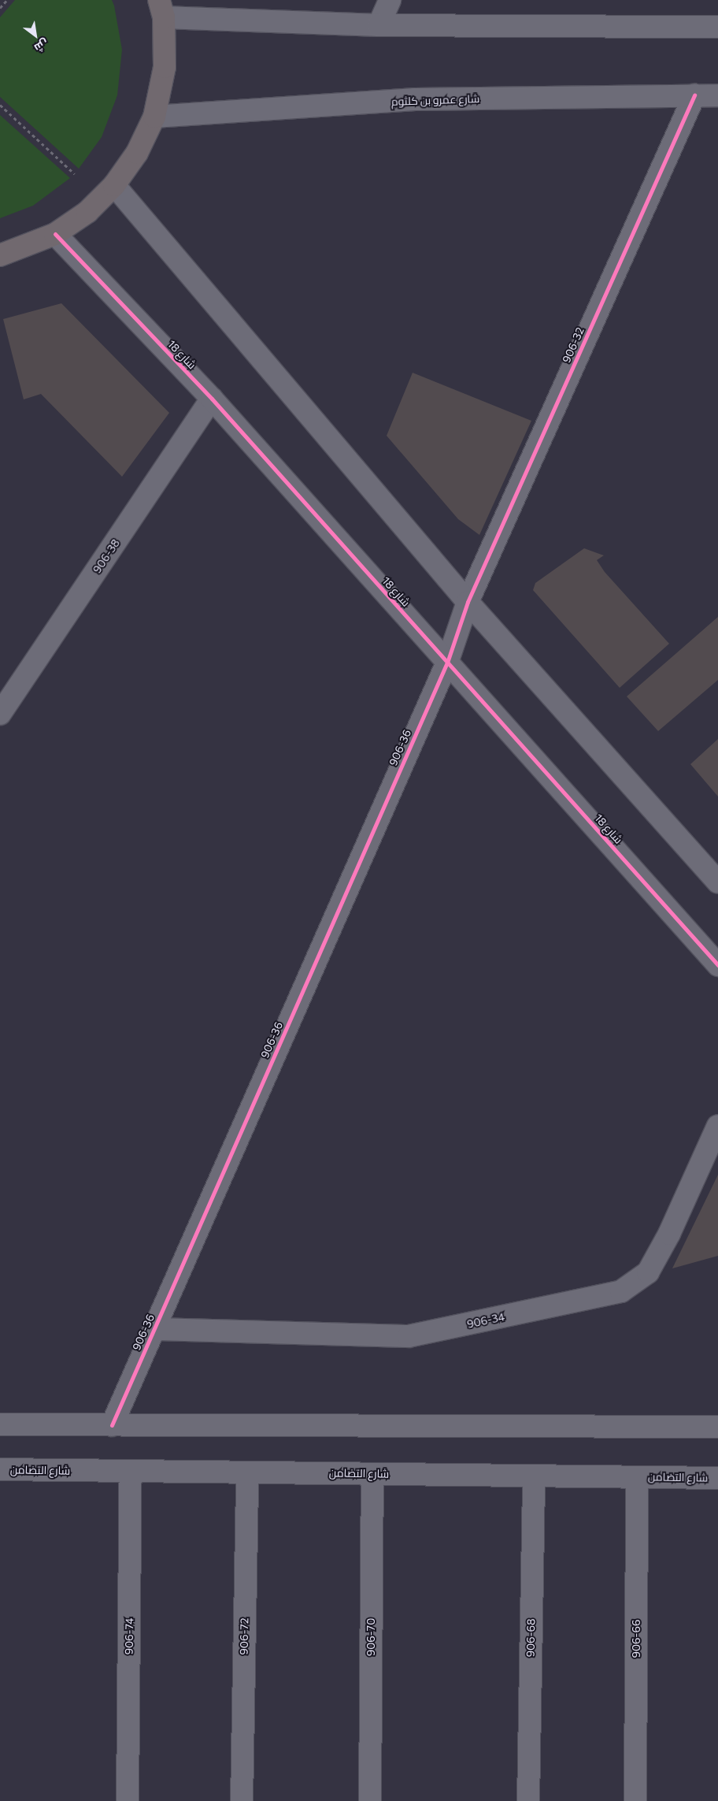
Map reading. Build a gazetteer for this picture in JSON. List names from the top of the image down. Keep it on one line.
{"streets":{"street":["شارع عمرو بن كلثوم","906-32","شارع 18","906-38","906-36","906-34","شارع التضامن","906-74","906-72","906-70","906-68","906-66"]},"crossings":[["شارع عمرو بن كلثوم","906-32"],["906-32","شارع 18"],["906-32","906-36"],["شارع 18","906-38"],["شارع 18","906-36"],["906-36","906-34"],["شارع التضامن","906-74"],["شارع التضامن","906-72"],["شارع التضامن","906-70"],["شارع التضامن","906-68"],["شارع التضامن","906-66"]],"north":"bottom right"}
